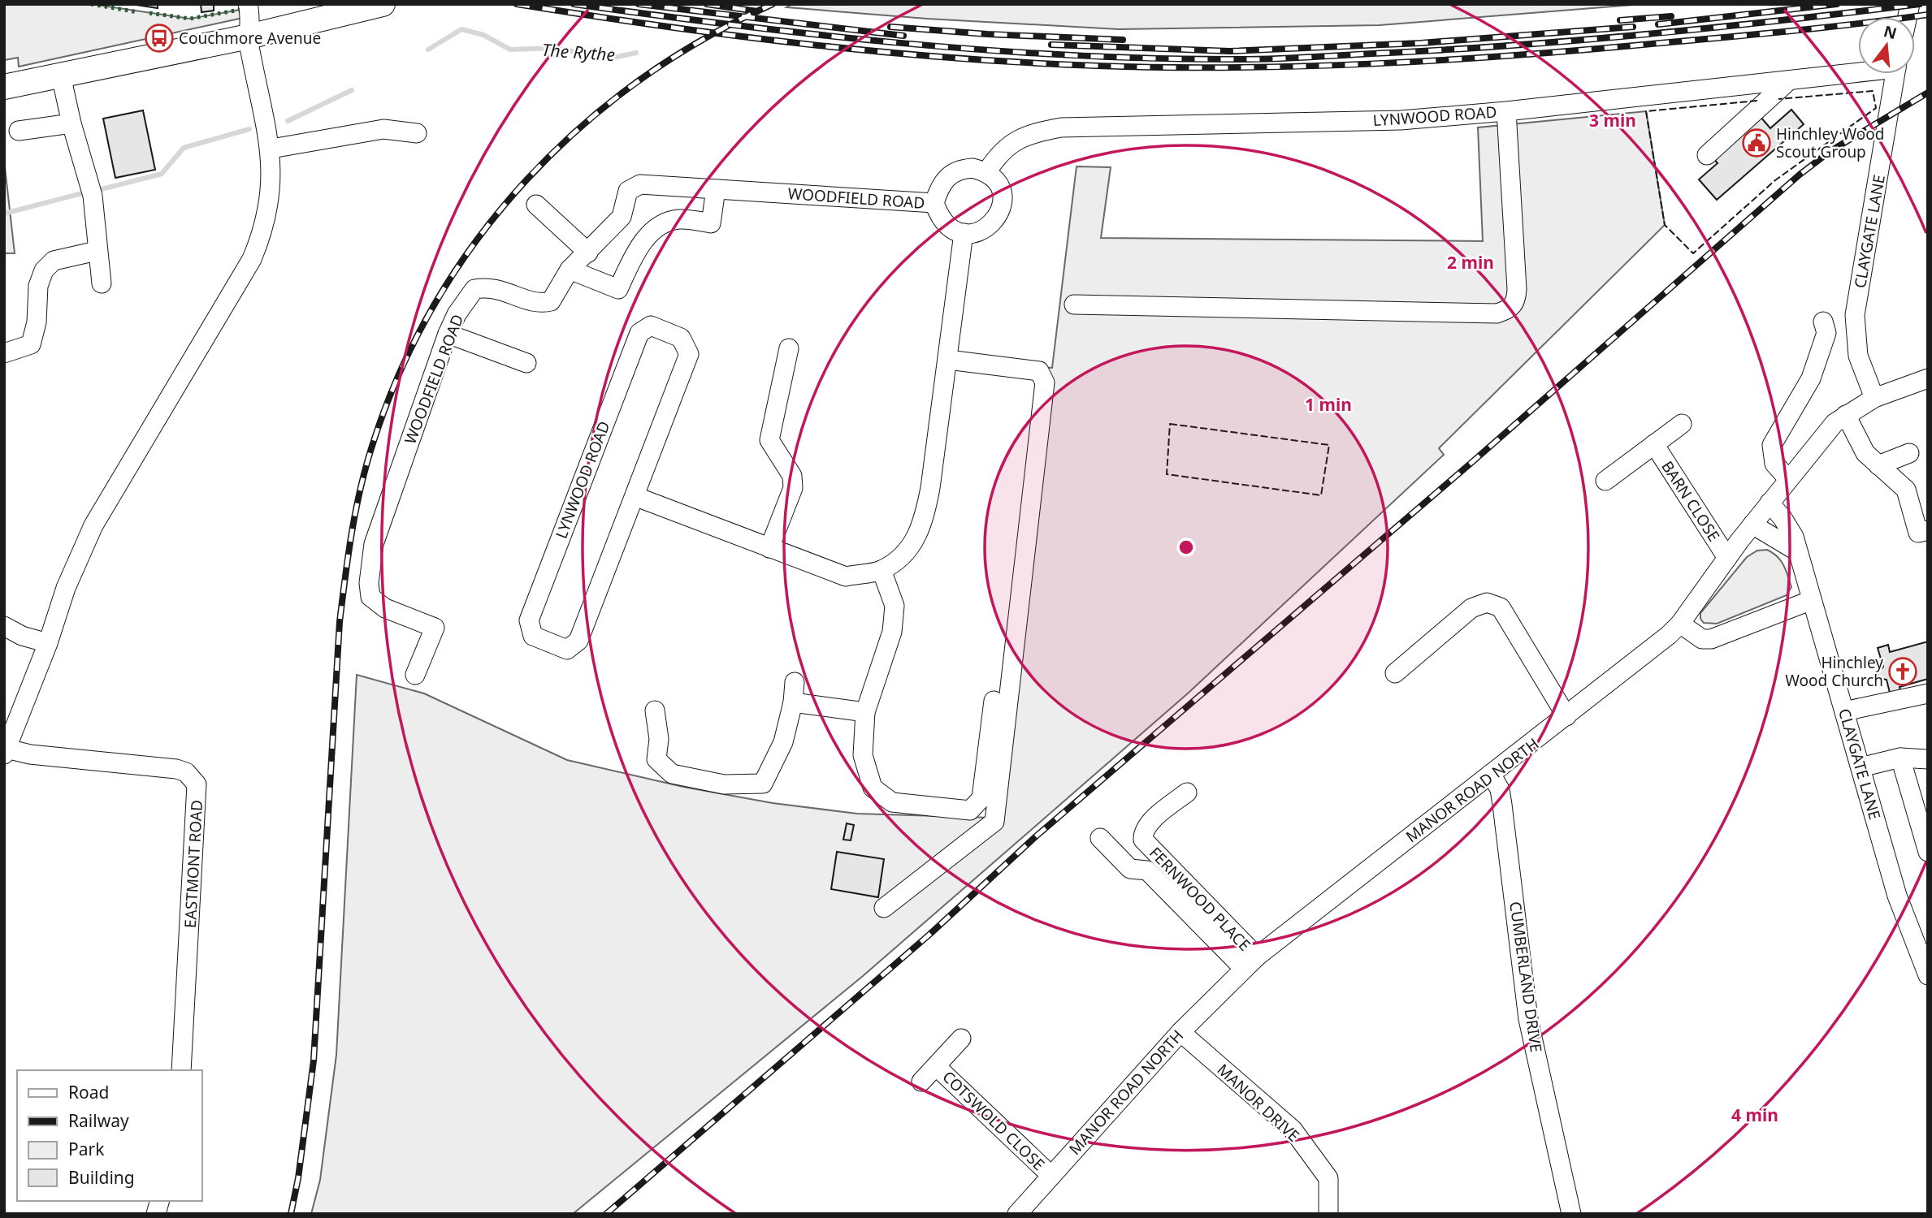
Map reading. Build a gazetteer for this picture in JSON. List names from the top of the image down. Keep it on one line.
{"streets":{"street":["LYNWOOD ROAD","WOODFIELD ROAD","CLAYGATE LANE","BARN CLOSE","MANOR ROAD NORTH","EASTMONT ROAD","FERNWOOD PLACE","CUMBERLAND DRIVE","MANOR DRIVE","COTSWOLD CLOSE"]},"crossings":[["LYNWOOD ROAD","WOODFIELD ROAD"],["CLAYGATE LANE","MANOR ROAD NORTH"],["BARN CLOSE","MANOR ROAD NORTH"],["MANOR ROAD NORTH","FERNWOOD PLACE"],["MANOR ROAD NORTH","CUMBERLAND DRIVE"],["MANOR ROAD NORTH","MANOR DRIVE"],["MANOR ROAD NORTH","COTSWOLD CLOSE"]],"water":["The Rythe"],"places":{"bus stop":["Couchmore Avenue"],"public building":["Hinchley Wood Scout Group"],"church":["Hinchley Wood Church"]},"legend":["Road","Railway","Park","Building"],"north":"top","rings":["3 min","2 min","1 min","4 min"]}
